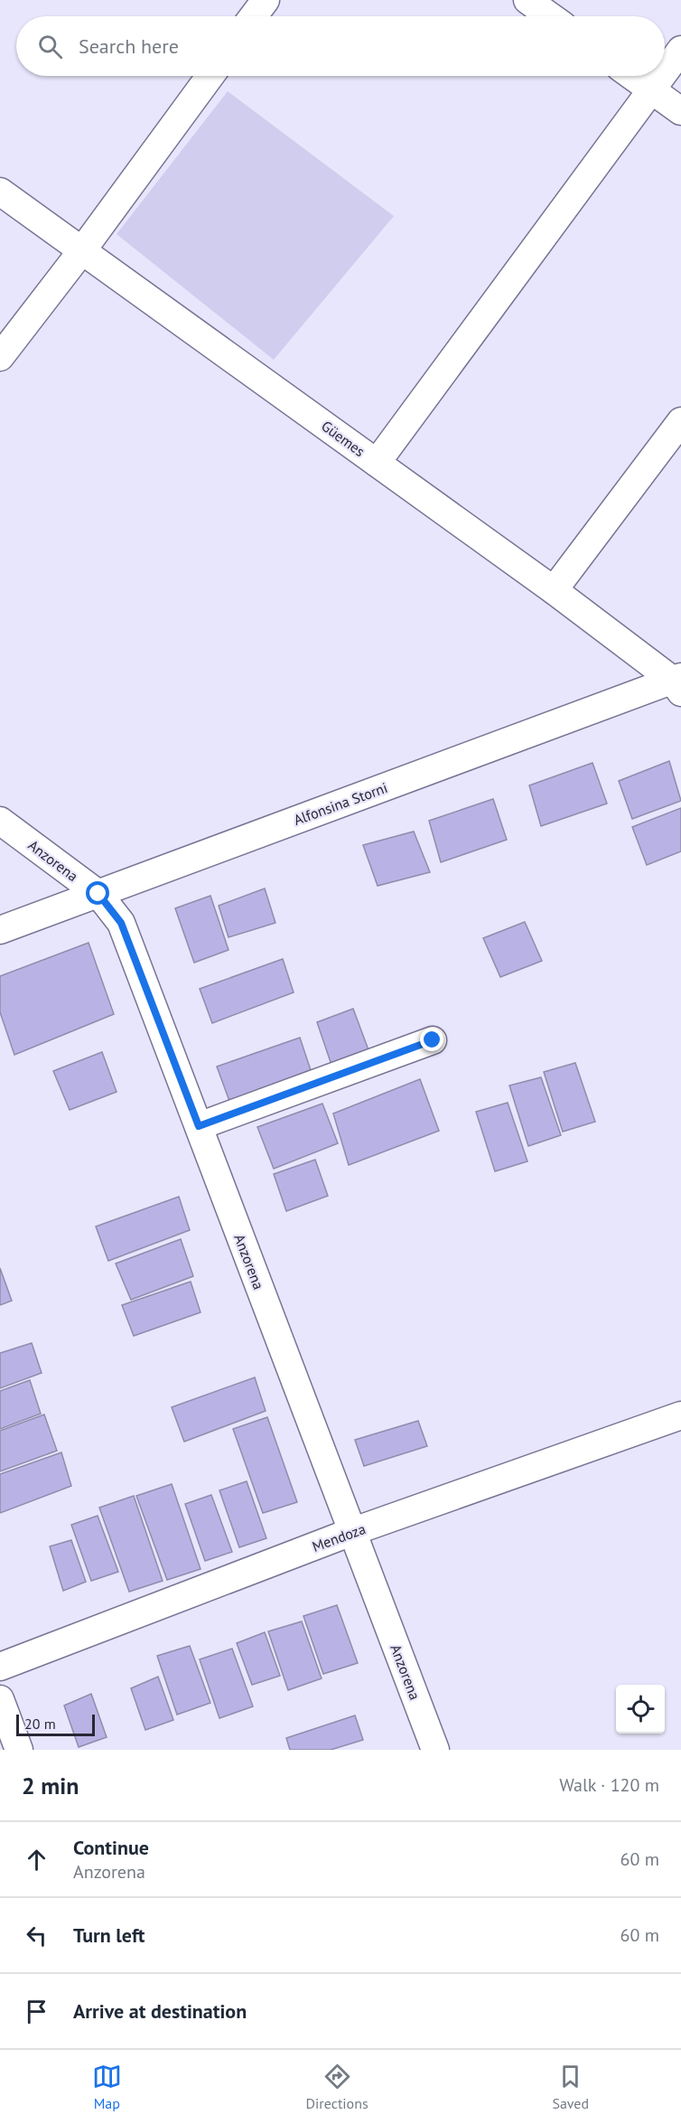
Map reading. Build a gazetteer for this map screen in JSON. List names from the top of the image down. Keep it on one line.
{"streets":{"street":["Güemes","Alfonsina Storni","Anzorena","Mendoza"]},"crossings":[["Güemes","Alfonsina Storni"],["Alfonsina Storni","Anzorena"],["Anzorena","Mendoza"]],"scale_bar":"20 m","page":{"search":"Search here","scale":"20 m","heading":["2 min","Walk · 120 m"],"list":[["Continue","Anzorena","60 m"],["Turn left","60 m"],"Arrive at destination"],"nav":["Map","Directions","Saved"]}}
